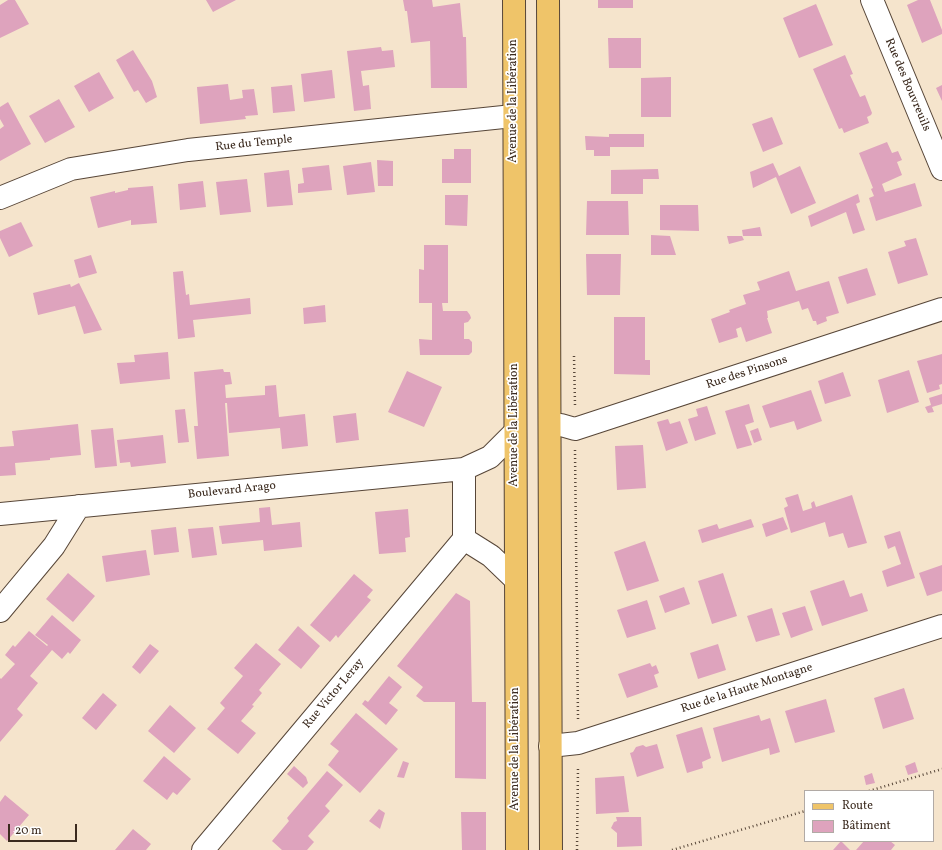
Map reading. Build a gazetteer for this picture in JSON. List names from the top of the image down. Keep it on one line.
{"streets":{"main road":["Avenue de la Libération"],"street":["Rue des Bouvreuils","Rue du Temple","Rue des Pinsons","Boulevard Arago","Rue de la Haute Montagne","Rue Victor Leray"]},"crossings":[["Avenue de la Libération","Rue du Temple"],["Avenue de la Libération","Boulevard Arago"]],"legend":["Route","Bâtiment"],"scale_bar":"20 m"}
